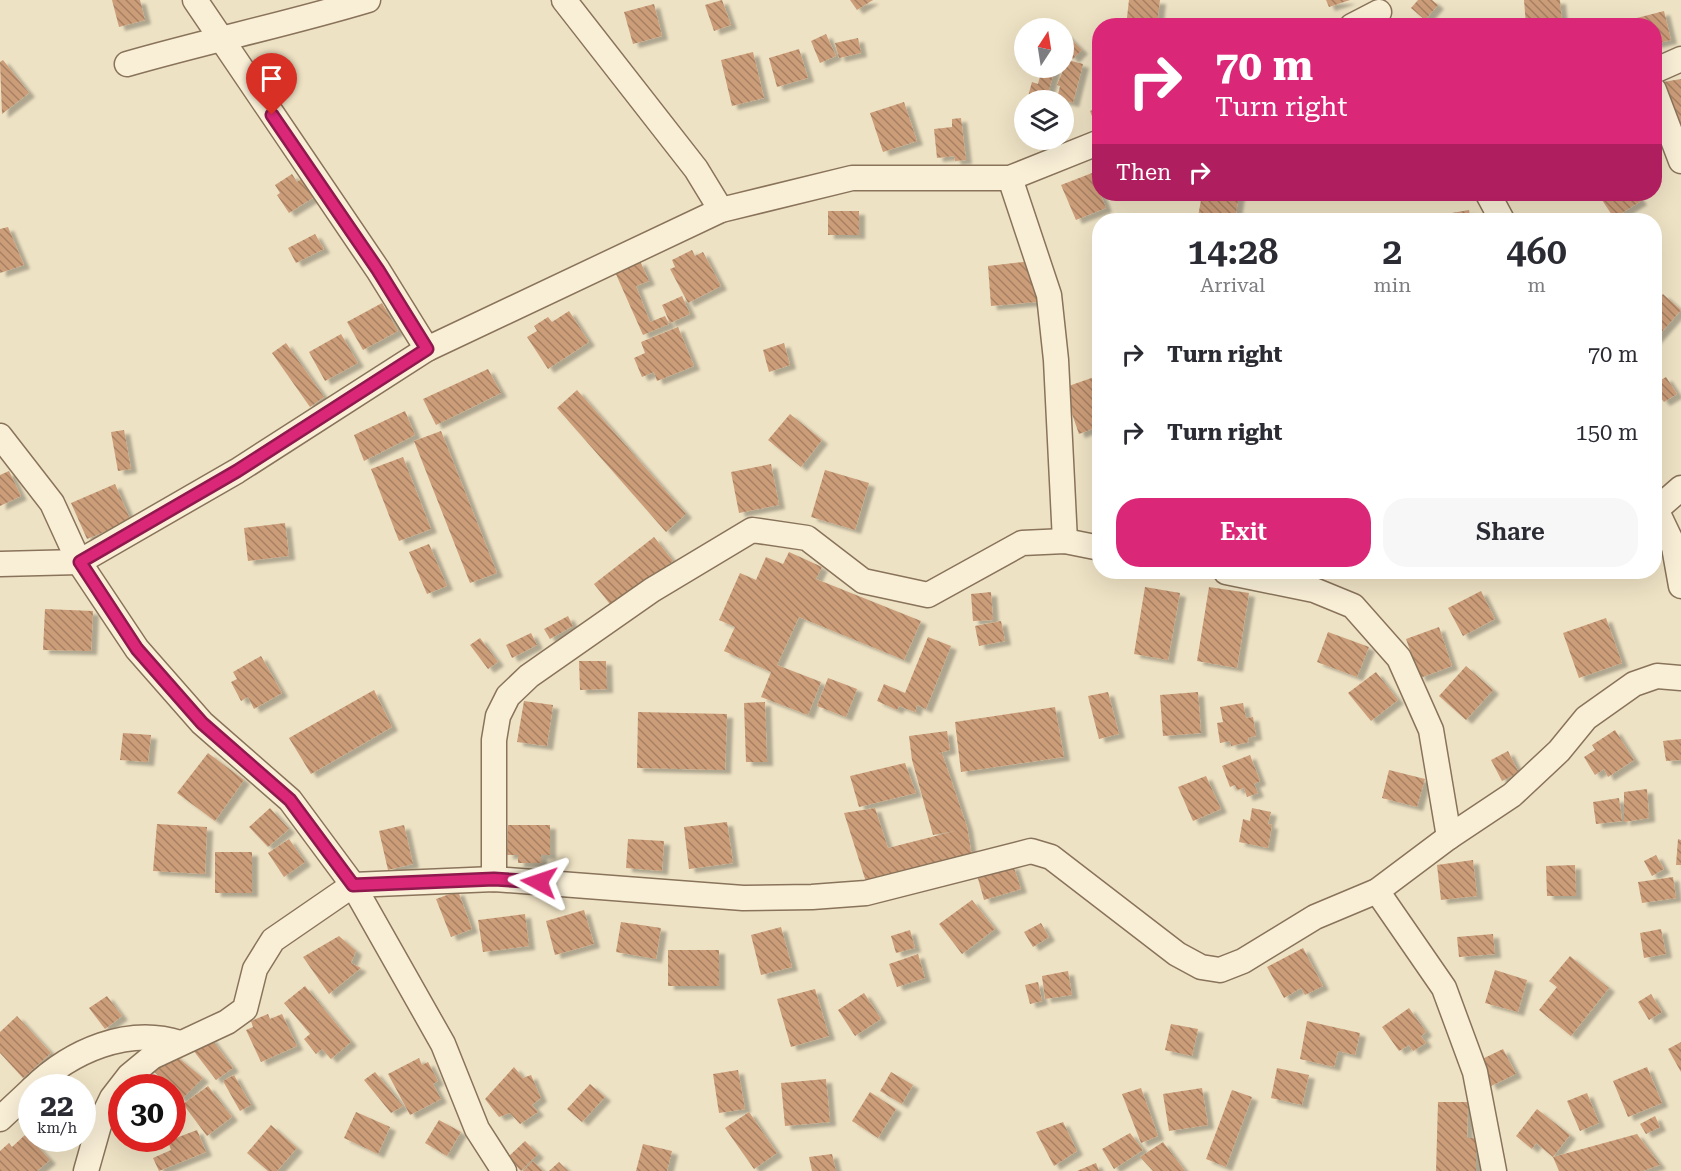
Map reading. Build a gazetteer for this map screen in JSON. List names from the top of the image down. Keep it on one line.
{"north":"top","page":{"turn":["70 m","Turn right"],"then":"Then","eta":["14:28","Arrival","2","min","460","m"],"list":[{"name":"Turn right","value":"70 m"},{"name":"Turn right","value":"150 m"}],"buttons":["Exit","Share"],"speed":"22 km/h","limit":"30"}}
